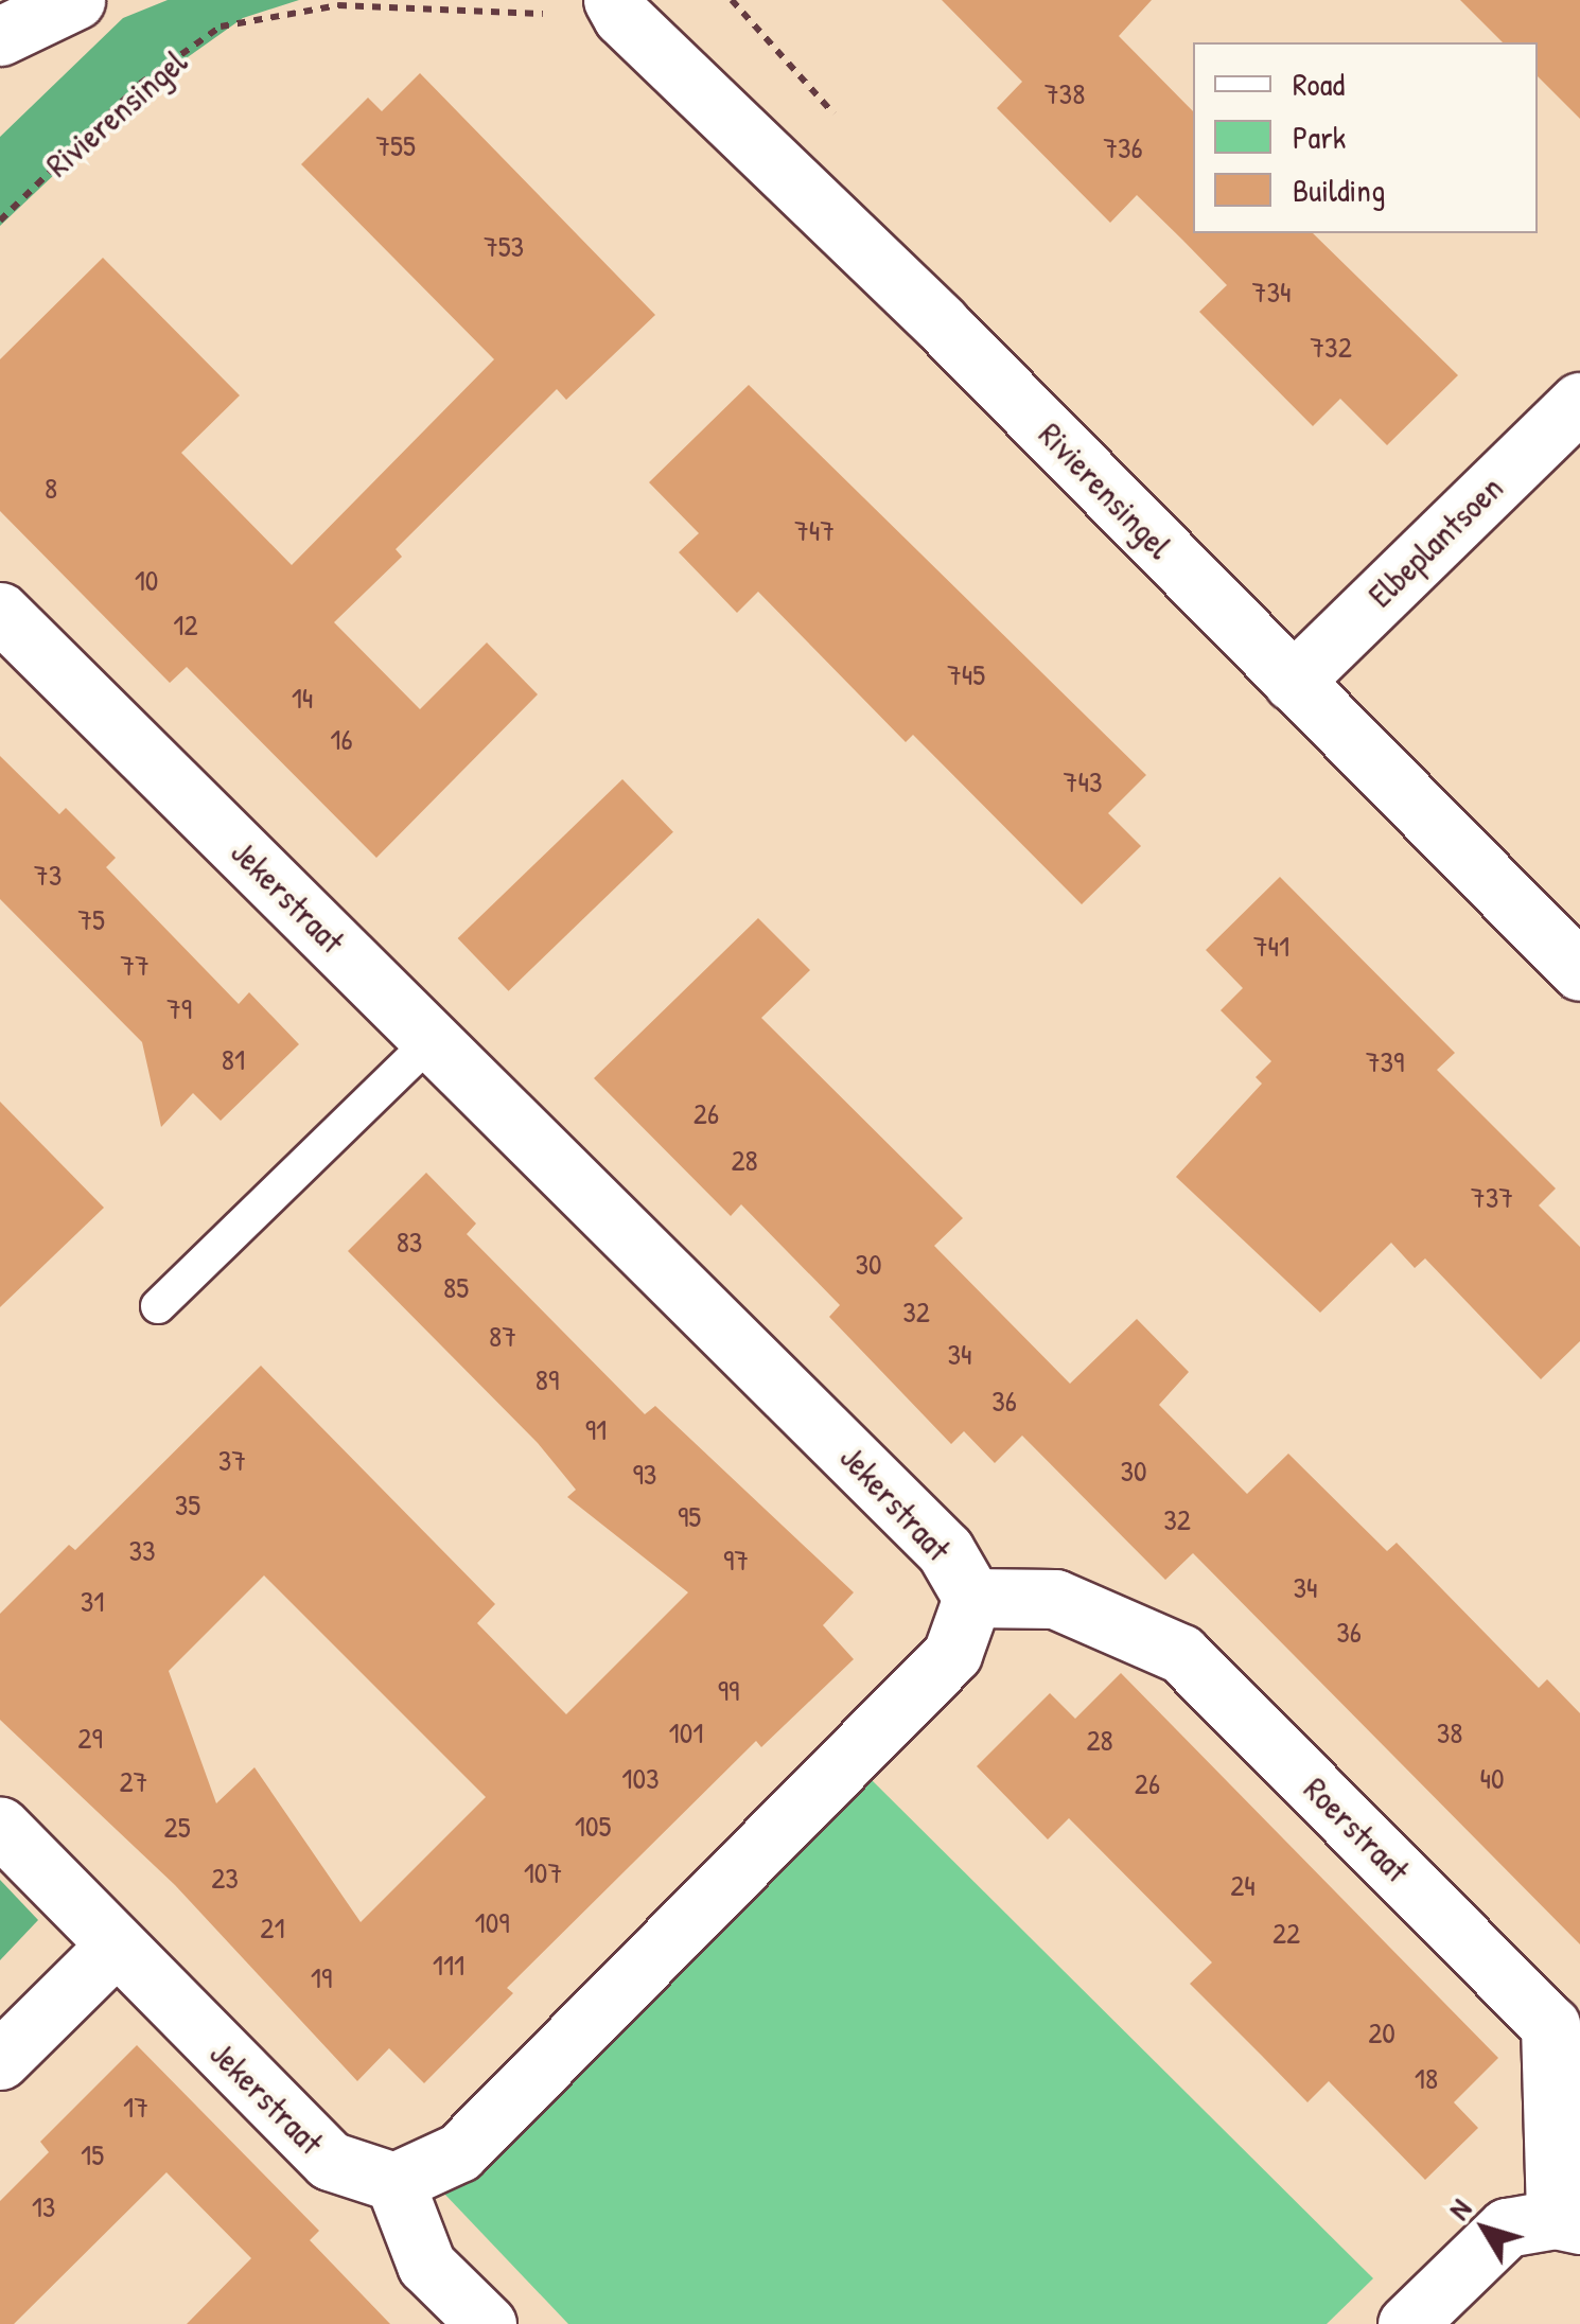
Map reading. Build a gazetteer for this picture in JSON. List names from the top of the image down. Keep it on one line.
{"streets":{"street":["Rivierensingel","Elbeplantsoen","Jekerstraat","Roerstraat"]},"crossings":[["Rivierensingel","Elbeplantsoen"],["Jekerstraat","Roerstraat"]],"house_numbers":["738","755","736","753","734","732","8","747","10","12","745","14","16","743","73","75","741","77","79","81","739","26","28","737","83","30","85","32","87","34","89","36","91","37","30","93","35","95","32","33","97","34","31","36","99","101","38","29","28","103","40","27","26","105","25","107","23","24","109","21","22","111","19","20","18","17","15","13"],"legend":["Road","Park","Building"],"north":"top left"}
